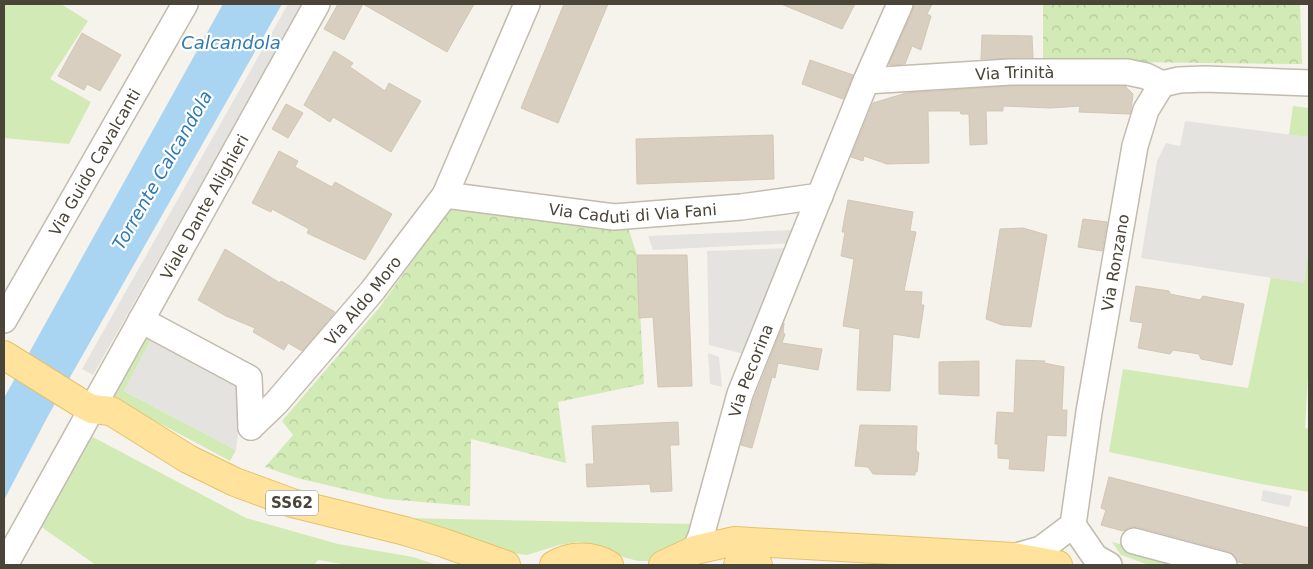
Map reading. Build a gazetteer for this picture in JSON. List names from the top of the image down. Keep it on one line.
{"streets":{"main road":["SS62"],"street":["Via Trinità","Via Guido Cavalcanti","Viale Dante Alighieri","Via Caduti di Via Fani","Via Ronzano","Via Aldo Moro","Via Pecorina"]},"crossings":[["Via Trinità","Via Ronzano"],["Via Trinità","Via Pecorina"],["Viale Dante Alighieri","Via Aldo Moro"],["Viale Dante Alighieri","SS62"],["Via Caduti di Via Fani","Via Aldo Moro"],["Via Caduti di Via Fani","Via Pecorina"]],"water":["Calcandola","Torrente Calcandola"]}
